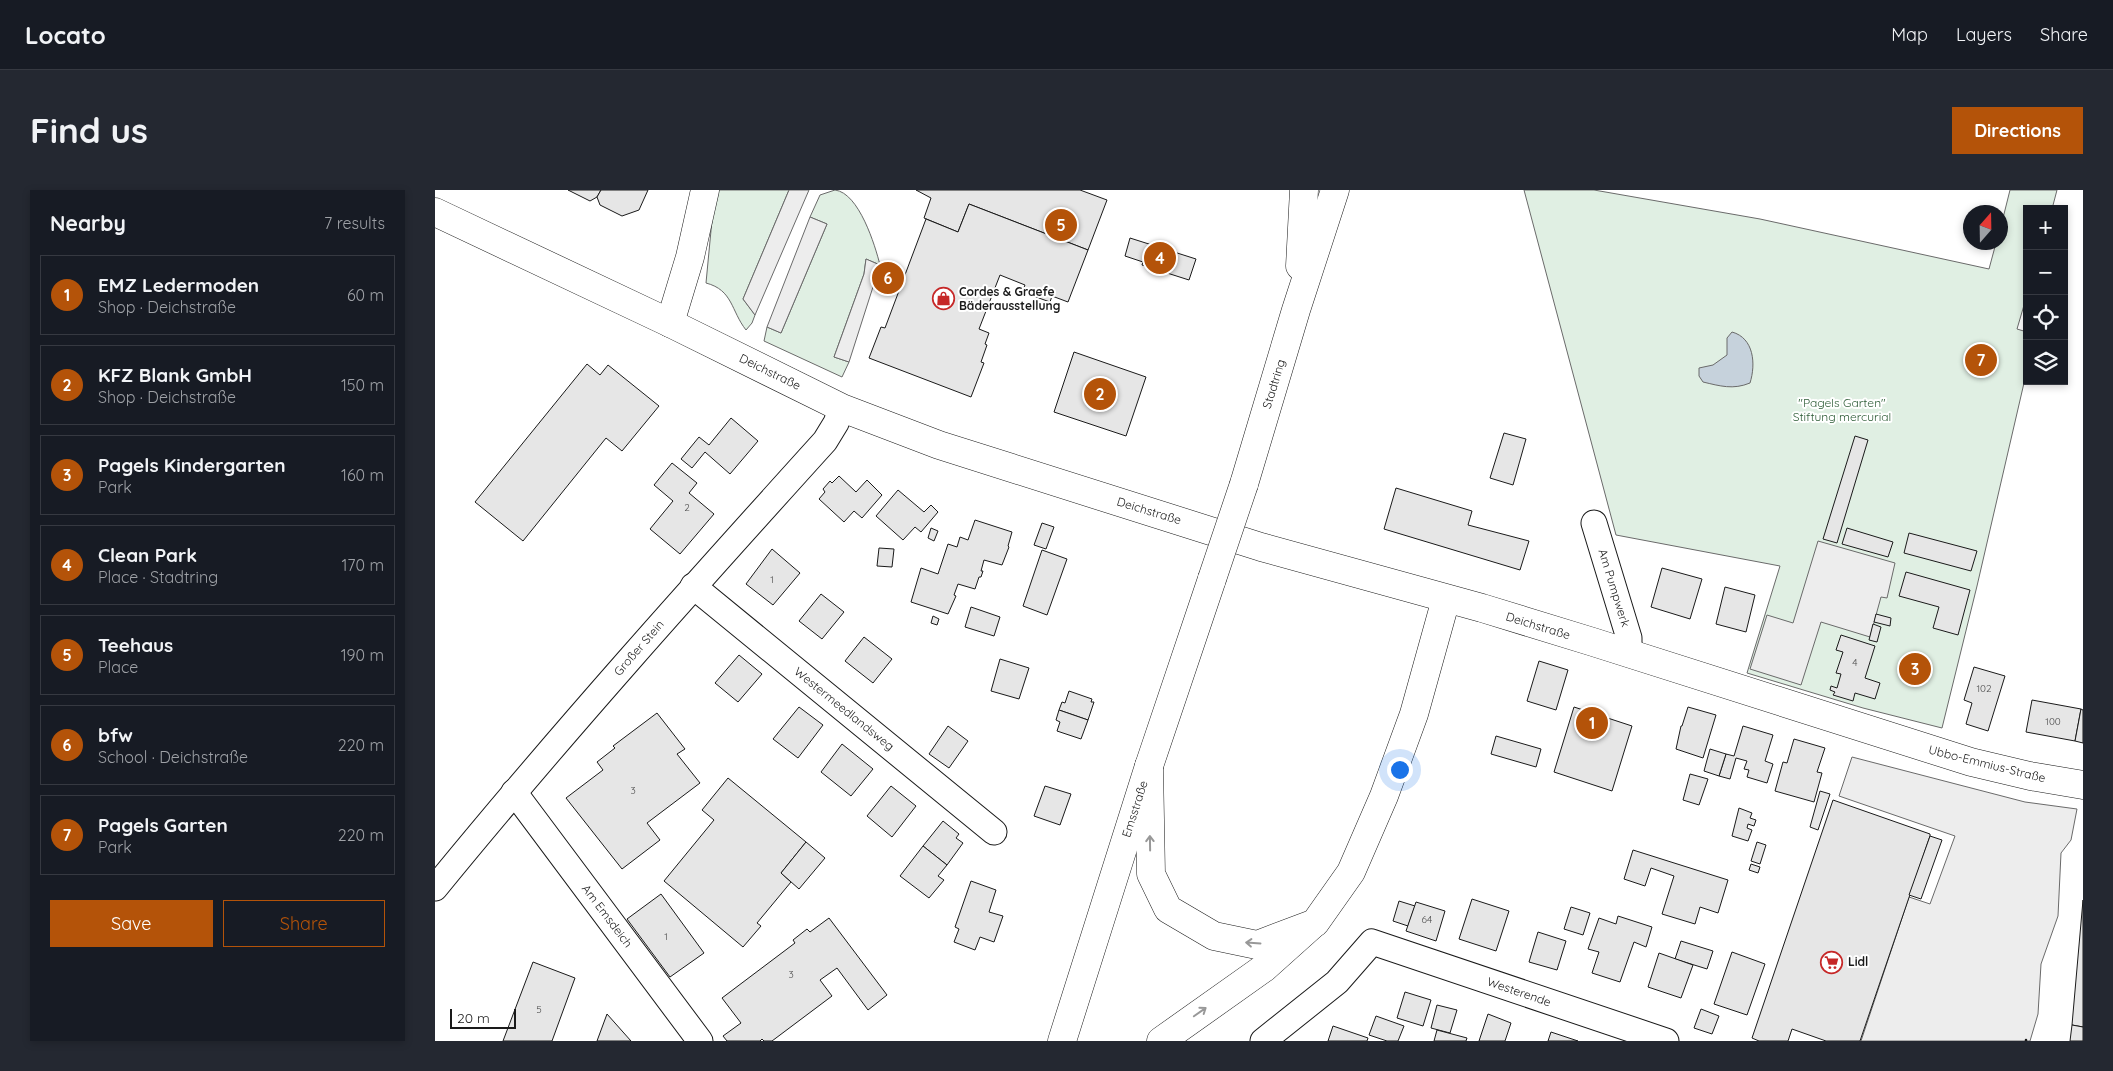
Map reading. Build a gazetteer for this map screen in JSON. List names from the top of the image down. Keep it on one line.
{"streets":{"main road":["Deichstraße","Stadtring","Ubbo-Emmius-Straße","Emsstraße"],"street":["Am Pumpwerk","Großer Stein","Westermeedlandsweg","Am Emsdeich","Westerende"]},"crossings":[["Deichstraße","Am Pumpwerk"],["Deichstraße","Großer Stein"],["Deichstraße","Ubbo-Emmius-Straße"],["Stadtring","Emsstraße"],["Großer Stein","Westermeedlandsweg"],["Großer Stein","Am Emsdeich"]],"parks":["\"Pagels Garten\" Stiftung mercurial"],"places":{"shop":["Cordes & Graefe Bäderausstellung"],"supermarket":["Lidl"]},"house_numbers":["2","1","4","102","100","3","64","1","3","5"],"scale_bar":"20 m","north":"top","page":{"header":"Locato","nav":["Map","Layers","Share"],"buttons":["Directions",["Save","Share"]],"title":"Find us","heading":["Nearby","7 results"],"map_buttons":["+","−"],"pins":["5","4","6","7","2","3","1"],"list":[{"mark":"1","name":"EMZ Ledermoden","note":"Shop · Deichstraße","value":"60 m"},{"mark":"2","name":"KFZ Blank GmbH","note":"Shop · Deichstraße","value":"150 m"},{"mark":"3","name":"Pagels Kindergarten","note":"Park","value":"160 m"},{"mark":"4","name":"Clean Park","note":"Place · Stadtring","value":"170 m"},{"mark":"5","name":"Teehaus","note":"Place","value":"190 m"},{"mark":"6","name":"bfw","note":"School · Deichstraße","value":"220 m"},{"mark":"7","name":"Pagels Garten","note":"Park","value":"220 m"}],"scale":"20 m"}}
